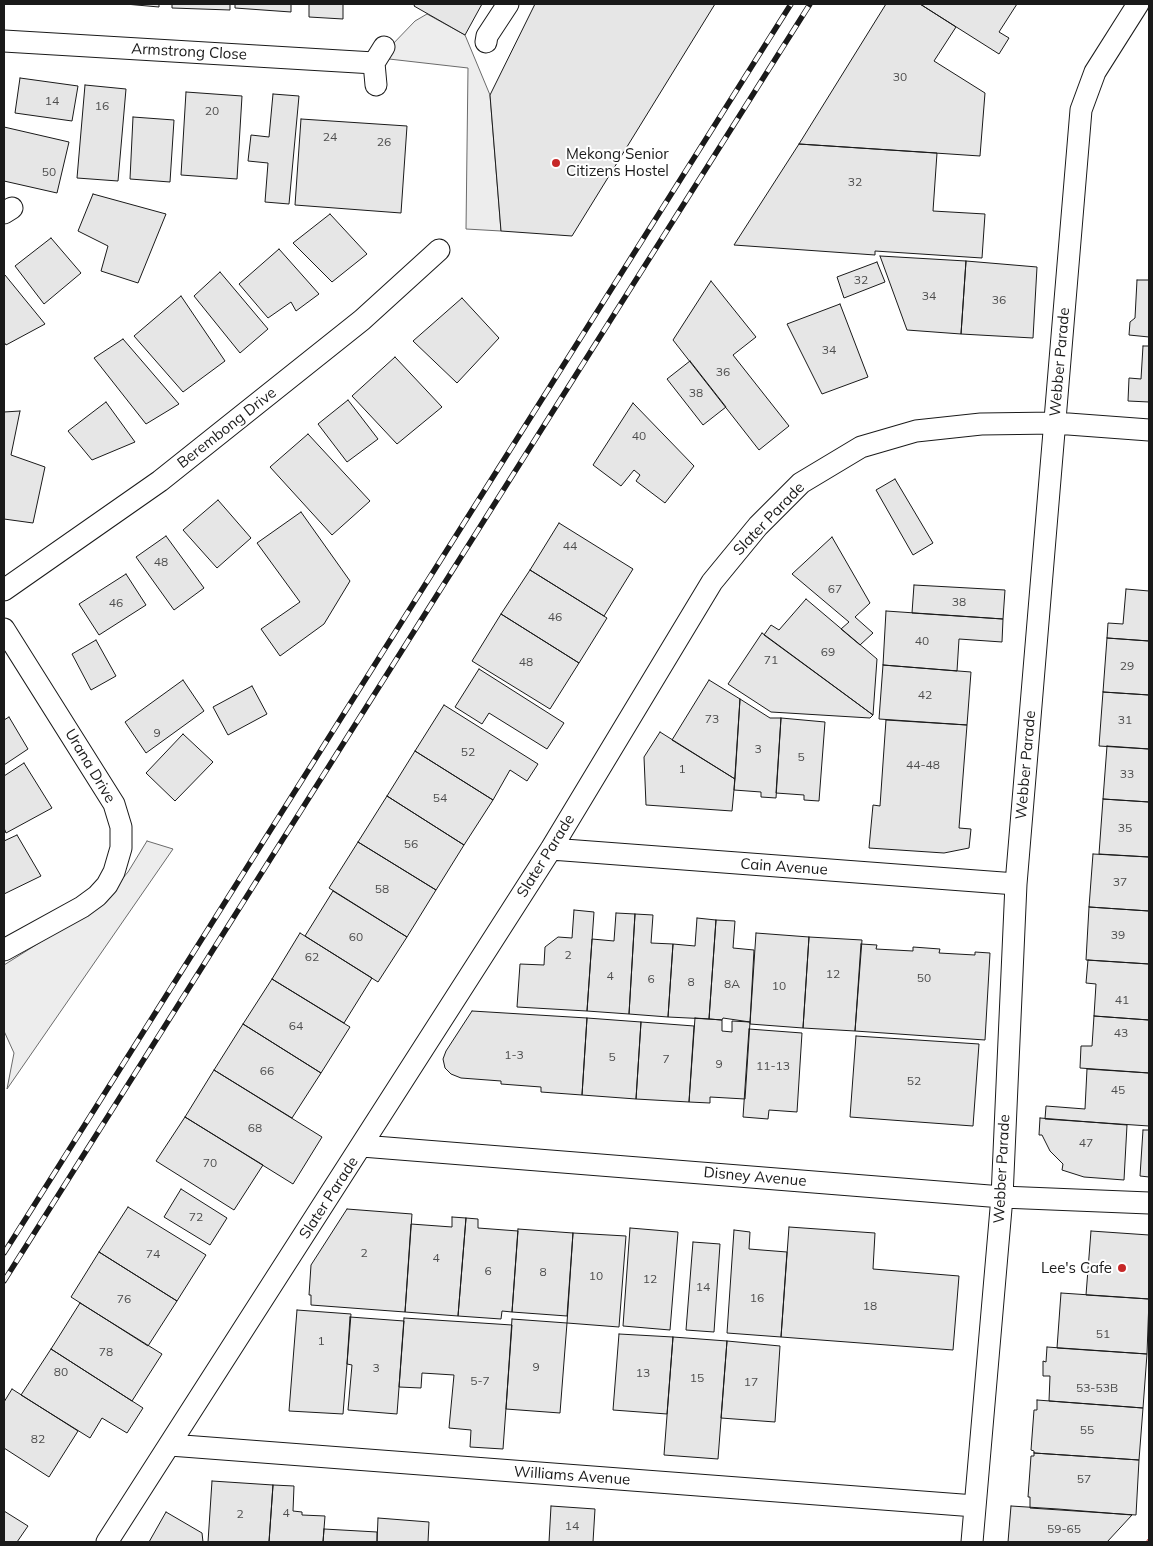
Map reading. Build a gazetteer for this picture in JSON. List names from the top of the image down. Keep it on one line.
{"streets":{"street":["Armstrong Close","Webber Parade","Berembong Drive","Slater Parade","Urana Drive","Cain Avenue","Disney Avenue","Williams Avenue"]},"crossings":[["Webber Parade","Slater Parade"],["Webber Parade","Cain Avenue"],["Webber Parade","Disney Avenue"],["Webber Parade","Williams Avenue"],["Slater Parade","Cain Avenue"],["Slater Parade","Disney Avenue"],["Slater Parade","Williams Avenue"]],"places":["Mekong Senior Citizens Hostel","Lee's Cafe"],"house_numbers":["30","14","16","20","24","26","50","32","32","34","36","34","36","38","40","44","48","67","38","46","46","40","69","71","48","29","42","73","31","9","3","52","5","44-48","1","33","54","35","56","37","58","39","60","2","62","12","4","50","6","8","8A","10","41","64","43","1-3","5","7","9","11-13","66","52","45","68","47","70","72","2","74","4","6","8","10","12","14","16","76","18","51","1","78","9","3","80","13","15","5-7","17","53-53B","55","82","57","4","2","14","59-65"]}
